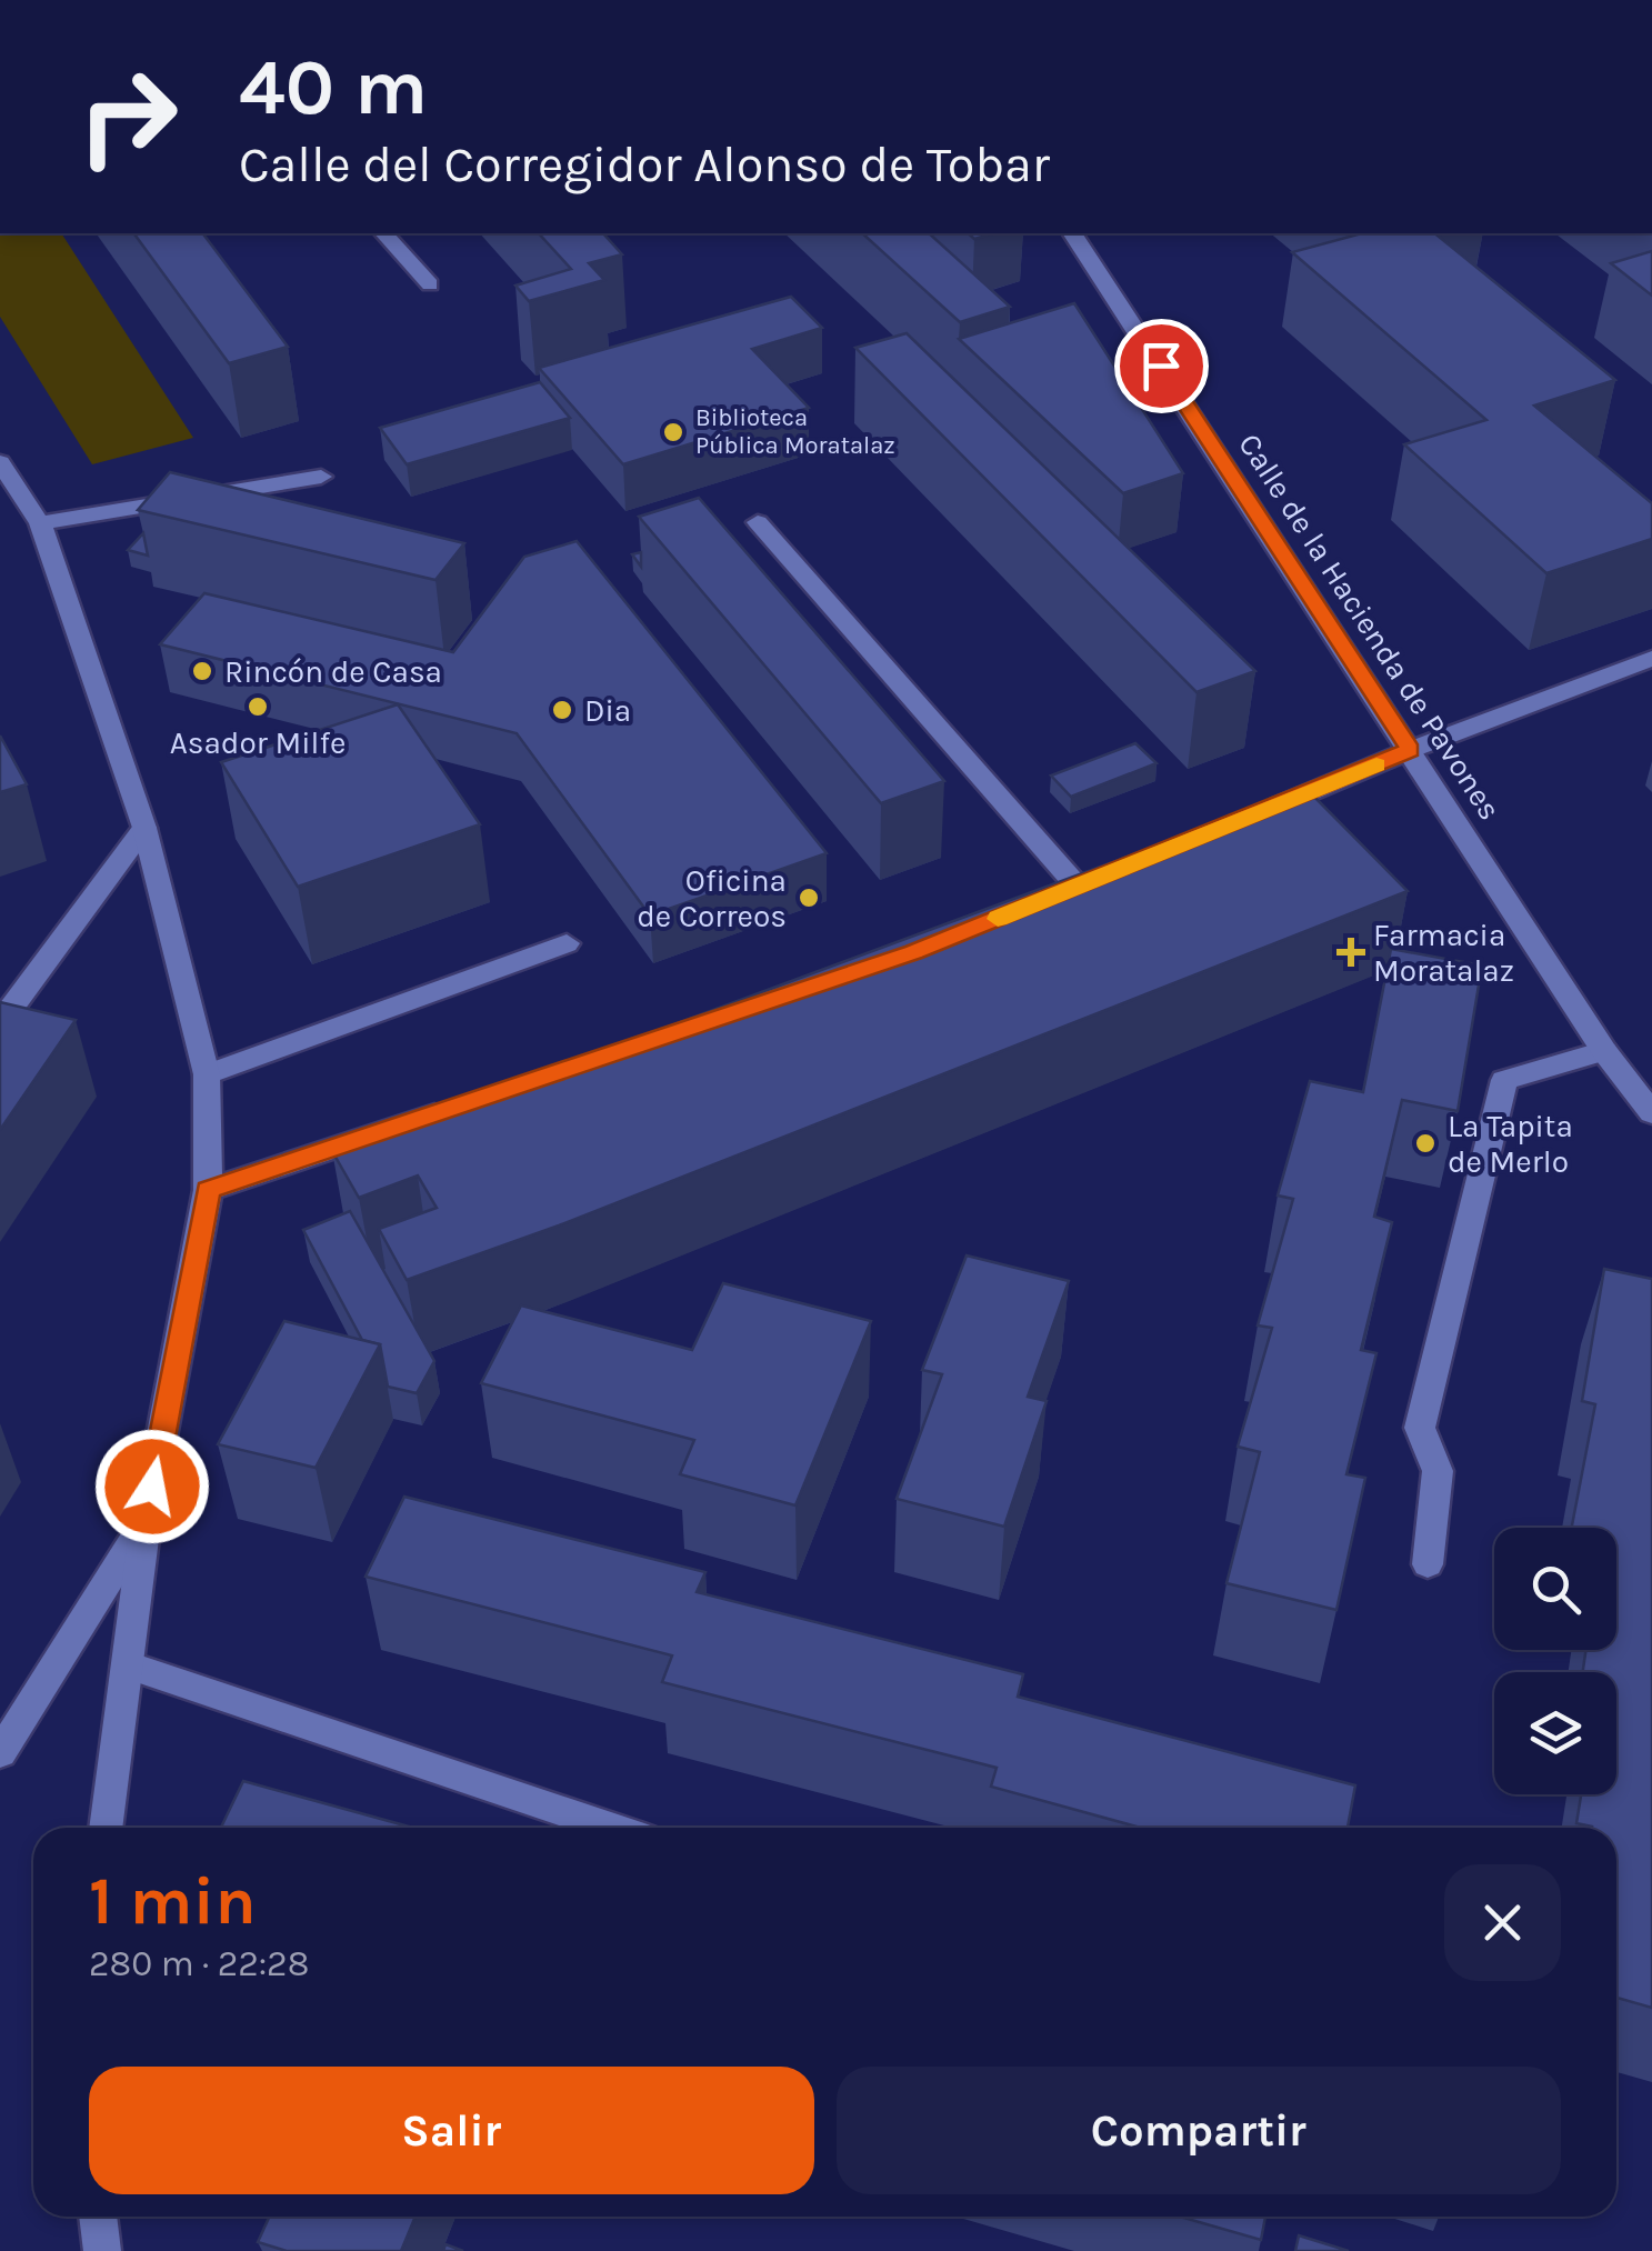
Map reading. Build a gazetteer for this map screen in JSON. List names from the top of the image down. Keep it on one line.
{"streets":{"street":["Calle de la Hacienda de Pavones"]},"places":{"other":["Biblioteca Pública Moratalaz","Rincón de Casa","Asador Milfe","Dia","Oficina de Correos","La Tapita de Merlo"],"health":["Farmacia Moratalaz"]},"page":{"turn":["40 m","Calle del Corregidor Alonso de Tobar"],"heading":["1 min","280 m · 22:28"],"buttons":["Salir","Compartir"]}}
